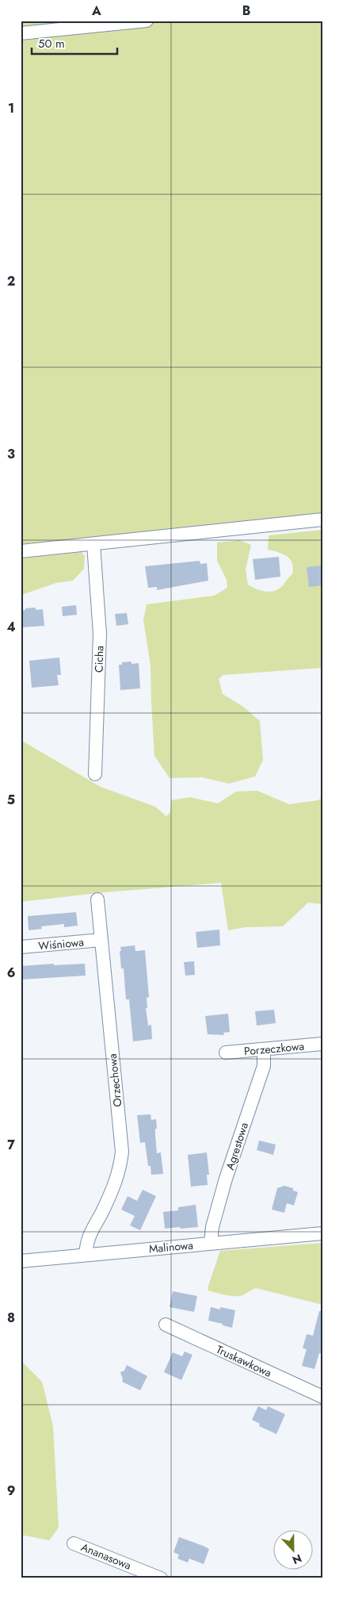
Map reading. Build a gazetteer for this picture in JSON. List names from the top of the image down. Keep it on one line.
{"streets":{"street":["Cicha","Wiśniowa","Porzeczkowa","Orzechowa","Agrestowa","Malinowa","Truskawkowa","Ananasowa"]},"crossings":[["Wiśniowa","Orzechowa"],["Porzeczkowa","Agrestowa"],["Orzechowa","Malinowa"],["Agrestowa","Malinowa"]],"scale_bar":"50 m","north":"bottom","grid":{"columns":["A","B"],"rows":["1","2","3","4","5","6","7","8","9"]}}
